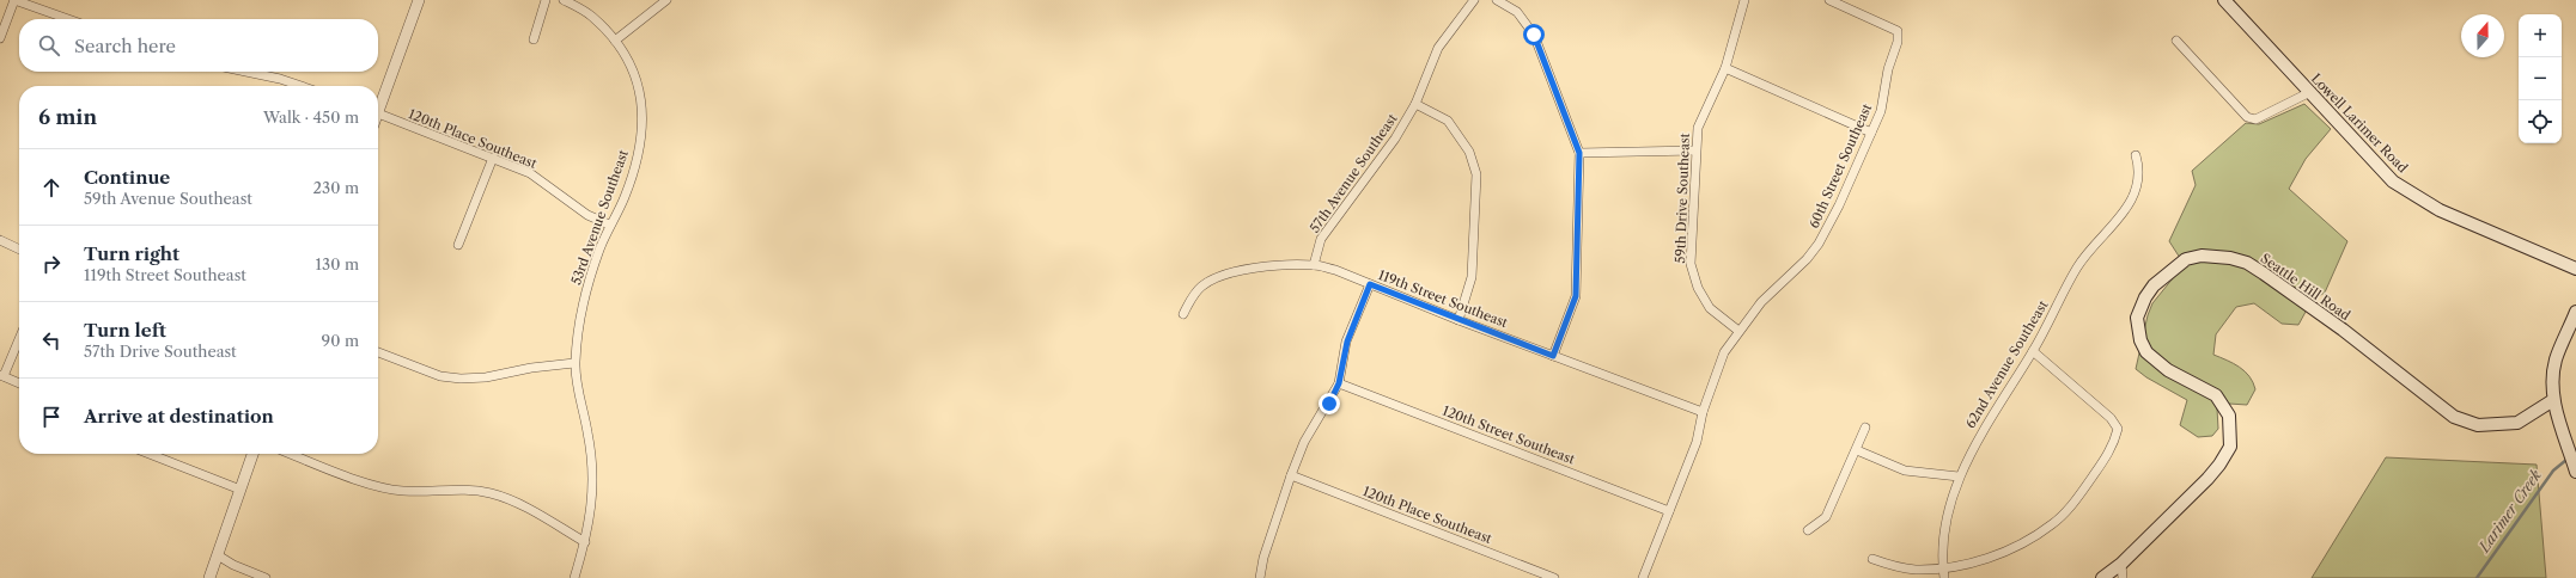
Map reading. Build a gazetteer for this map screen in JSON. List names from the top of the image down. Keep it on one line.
{"streets":{"main road":["Lowell Larimer Road","Seattle Hill Road"],"street":["120th Place Southeast","60th Street Southeast","57th Avenue Southeast","59th Drive Southeast","53rd Avenue Southeast","119th Street Southeast","62nd Avenue Southeast","120th Street Southeast"]},"crossings":[["120th Place Southeast","53rd Avenue Southeast"],["60th Street Southeast","59th Drive Southeast"],["60th Street Southeast","119th Street Southeast"],["60th Street Southeast","120th Street Southeast"],["57th Avenue Southeast","119th Street Southeast"]],"water":["Larimer Creek"],"north":"top","page":{"map_buttons":["+","−"],"search":"Search here","heading":["6 min","Walk · 450 m"],"list":[["Continue","59th Avenue Southeast","230 m"],["Turn right","119th Street Southeast","130 m"],["Turn left","57th Drive Southeast","90 m"],"Arrive at destination"]}}
